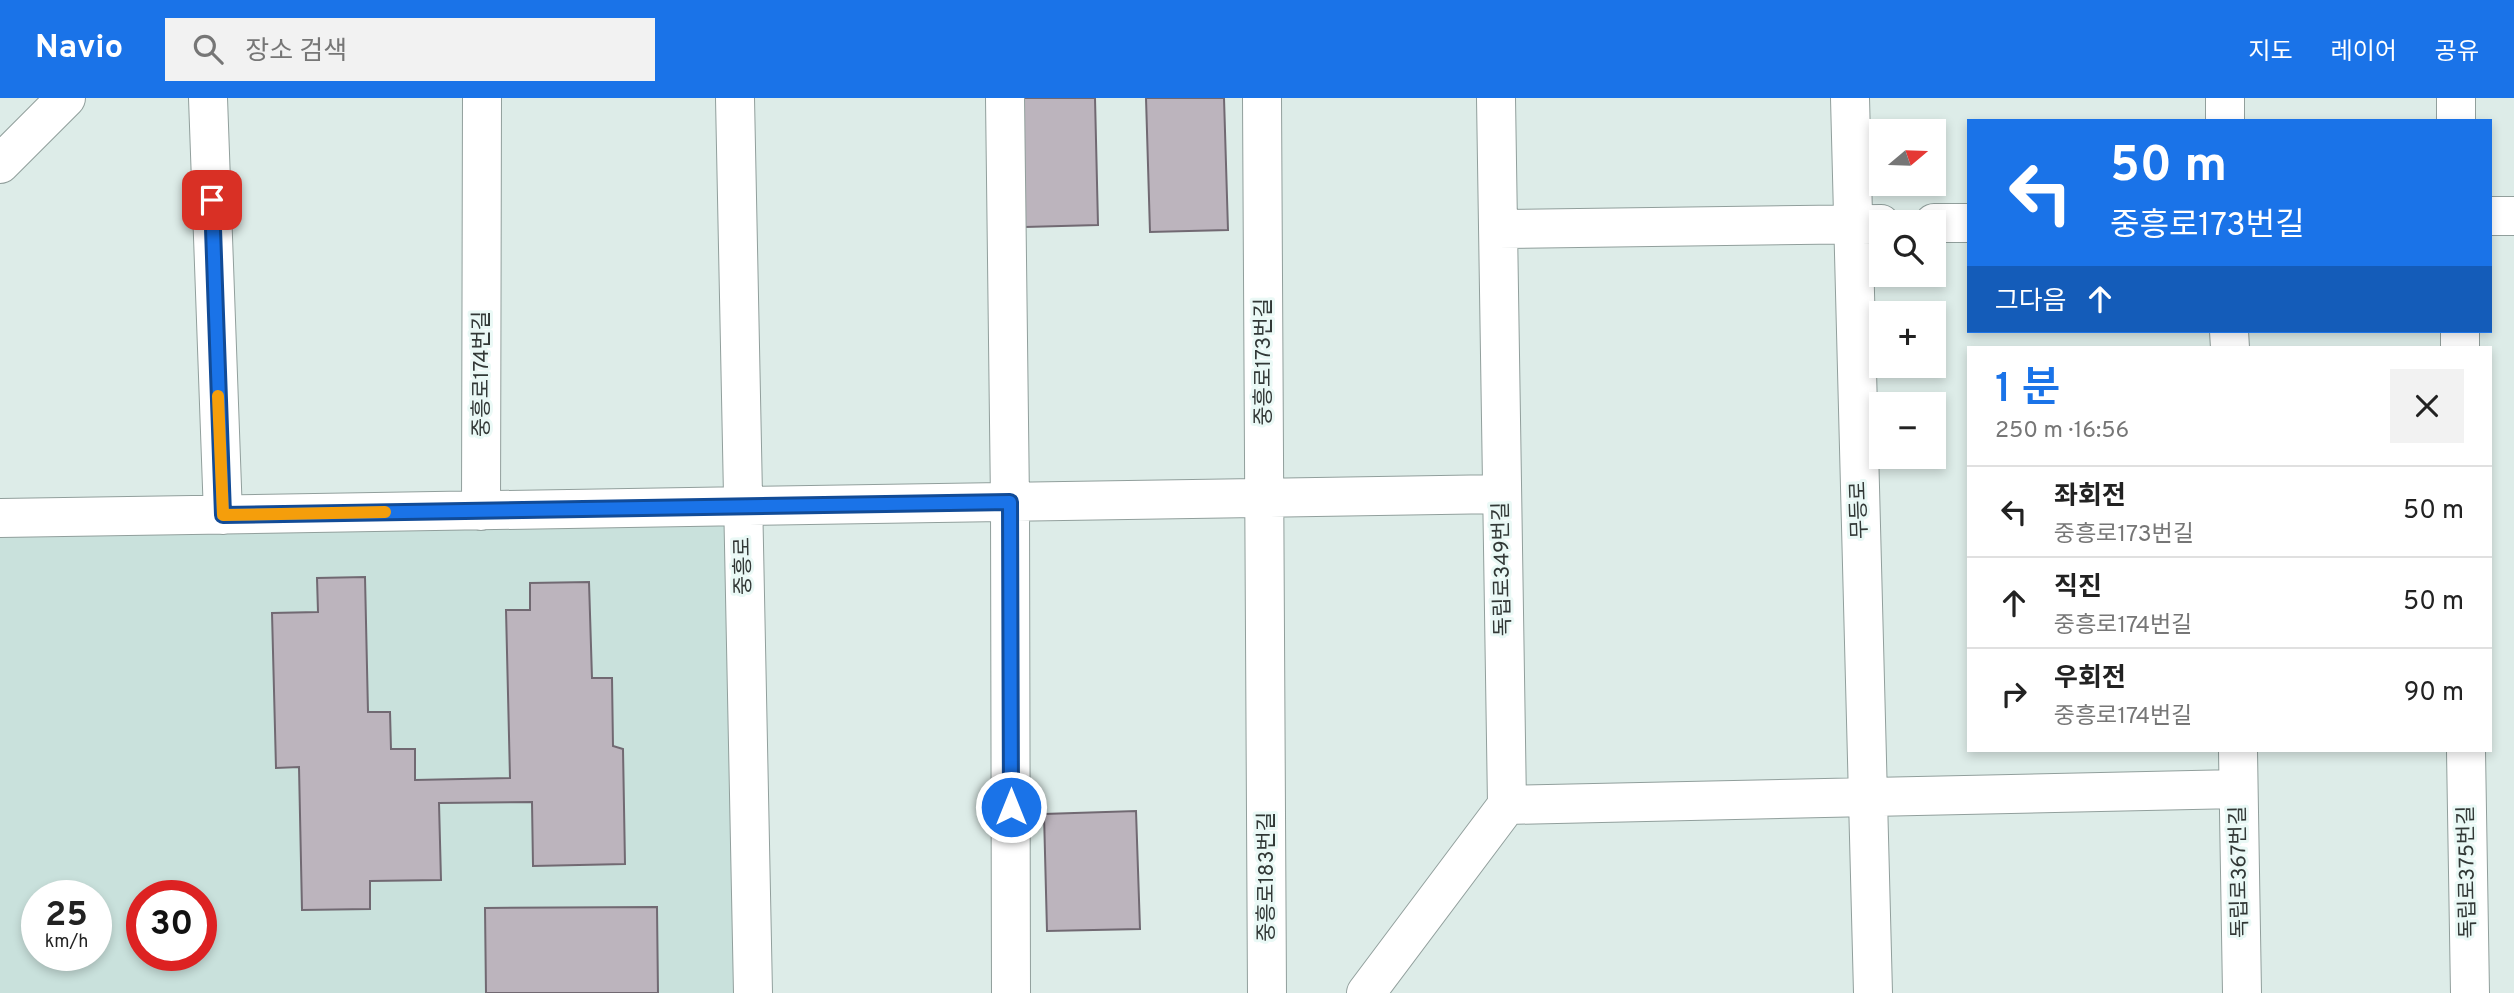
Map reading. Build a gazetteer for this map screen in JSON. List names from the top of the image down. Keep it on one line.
{"streets":{"street":["중흥로173번길","중흥로174번길","무등로","중흥로","독립로349번길","독립로367번길","독립로375번길","중흥로183번길"]},"crossings":[["중흥로173번길","중흥로183번길"]],"north":"right","page":{"header":"Navio","search":"장소 검색","nav":["지도","레이어","공유"],"map_buttons":["+","−"],"turn":["50 m","중흥로173번길"],"then":"그다음","heading":["1 분","250 m · 16:56"],"list":[{"name":"좌회전","note":"중흥로173번길","value":"50 m"},{"name":"직진","note":"중흥로174번길","value":"50 m"},{"name":"우회전","note":"중흥로174번길","value":"90 m"}],"speed":"25 km/h","limit":"30"}}
